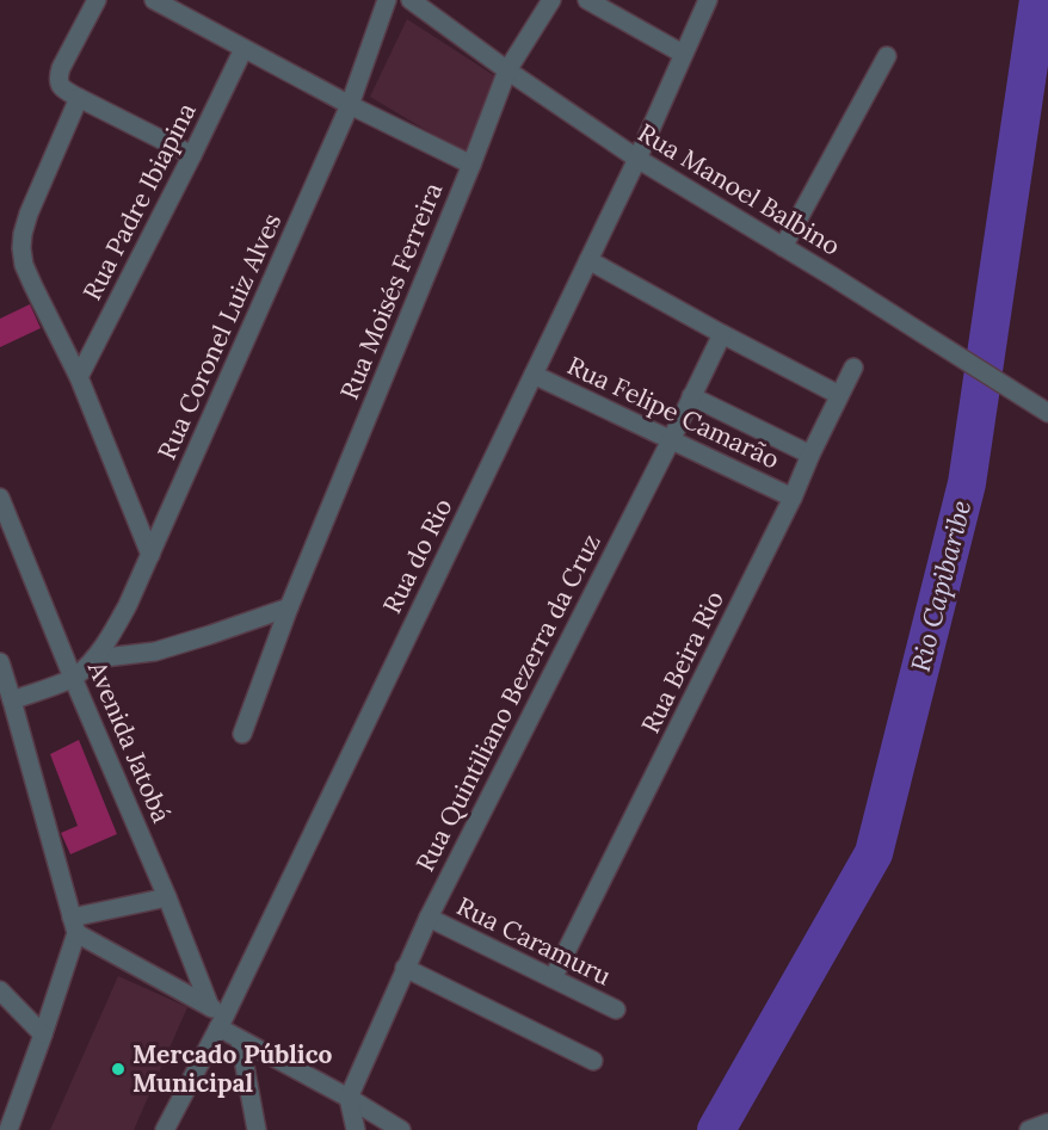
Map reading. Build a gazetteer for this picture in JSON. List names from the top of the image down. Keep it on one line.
{"streets":{"street":["Rua Manoel Balbino","Rua Padre Ibiapina","Rua Moisés Ferreira","Rua Coronel Luiz Alves","Rua Felipe Camarão","Rua do Rio","Rua Beira Rio","Rua Quintiliano Bezerra da Cruz","Avenida Jatobá","Rua Caramuru"]},"crossings":[["Rua Manoel Balbino","Rua Moisés Ferreira"],["Rua Manoel Balbino","Rua do Rio"],["Rua Coronel Luiz Alves","Avenida Jatobá"],["Rua Felipe Camarão","Rua do Rio"],["Rua Felipe Camarão","Rua Beira Rio"],["Rua Felipe Camarão","Rua Quintiliano Bezerra da Cruz"],["Rua do Rio","Avenida Jatobá"],["Rua Beira Rio","Rua Caramuru"],["Rua Quintiliano Bezerra da Cruz","Rua Caramuru"]],"water":["Rio Capibaribe"],"places":["Mercado Público Municipal"]}
